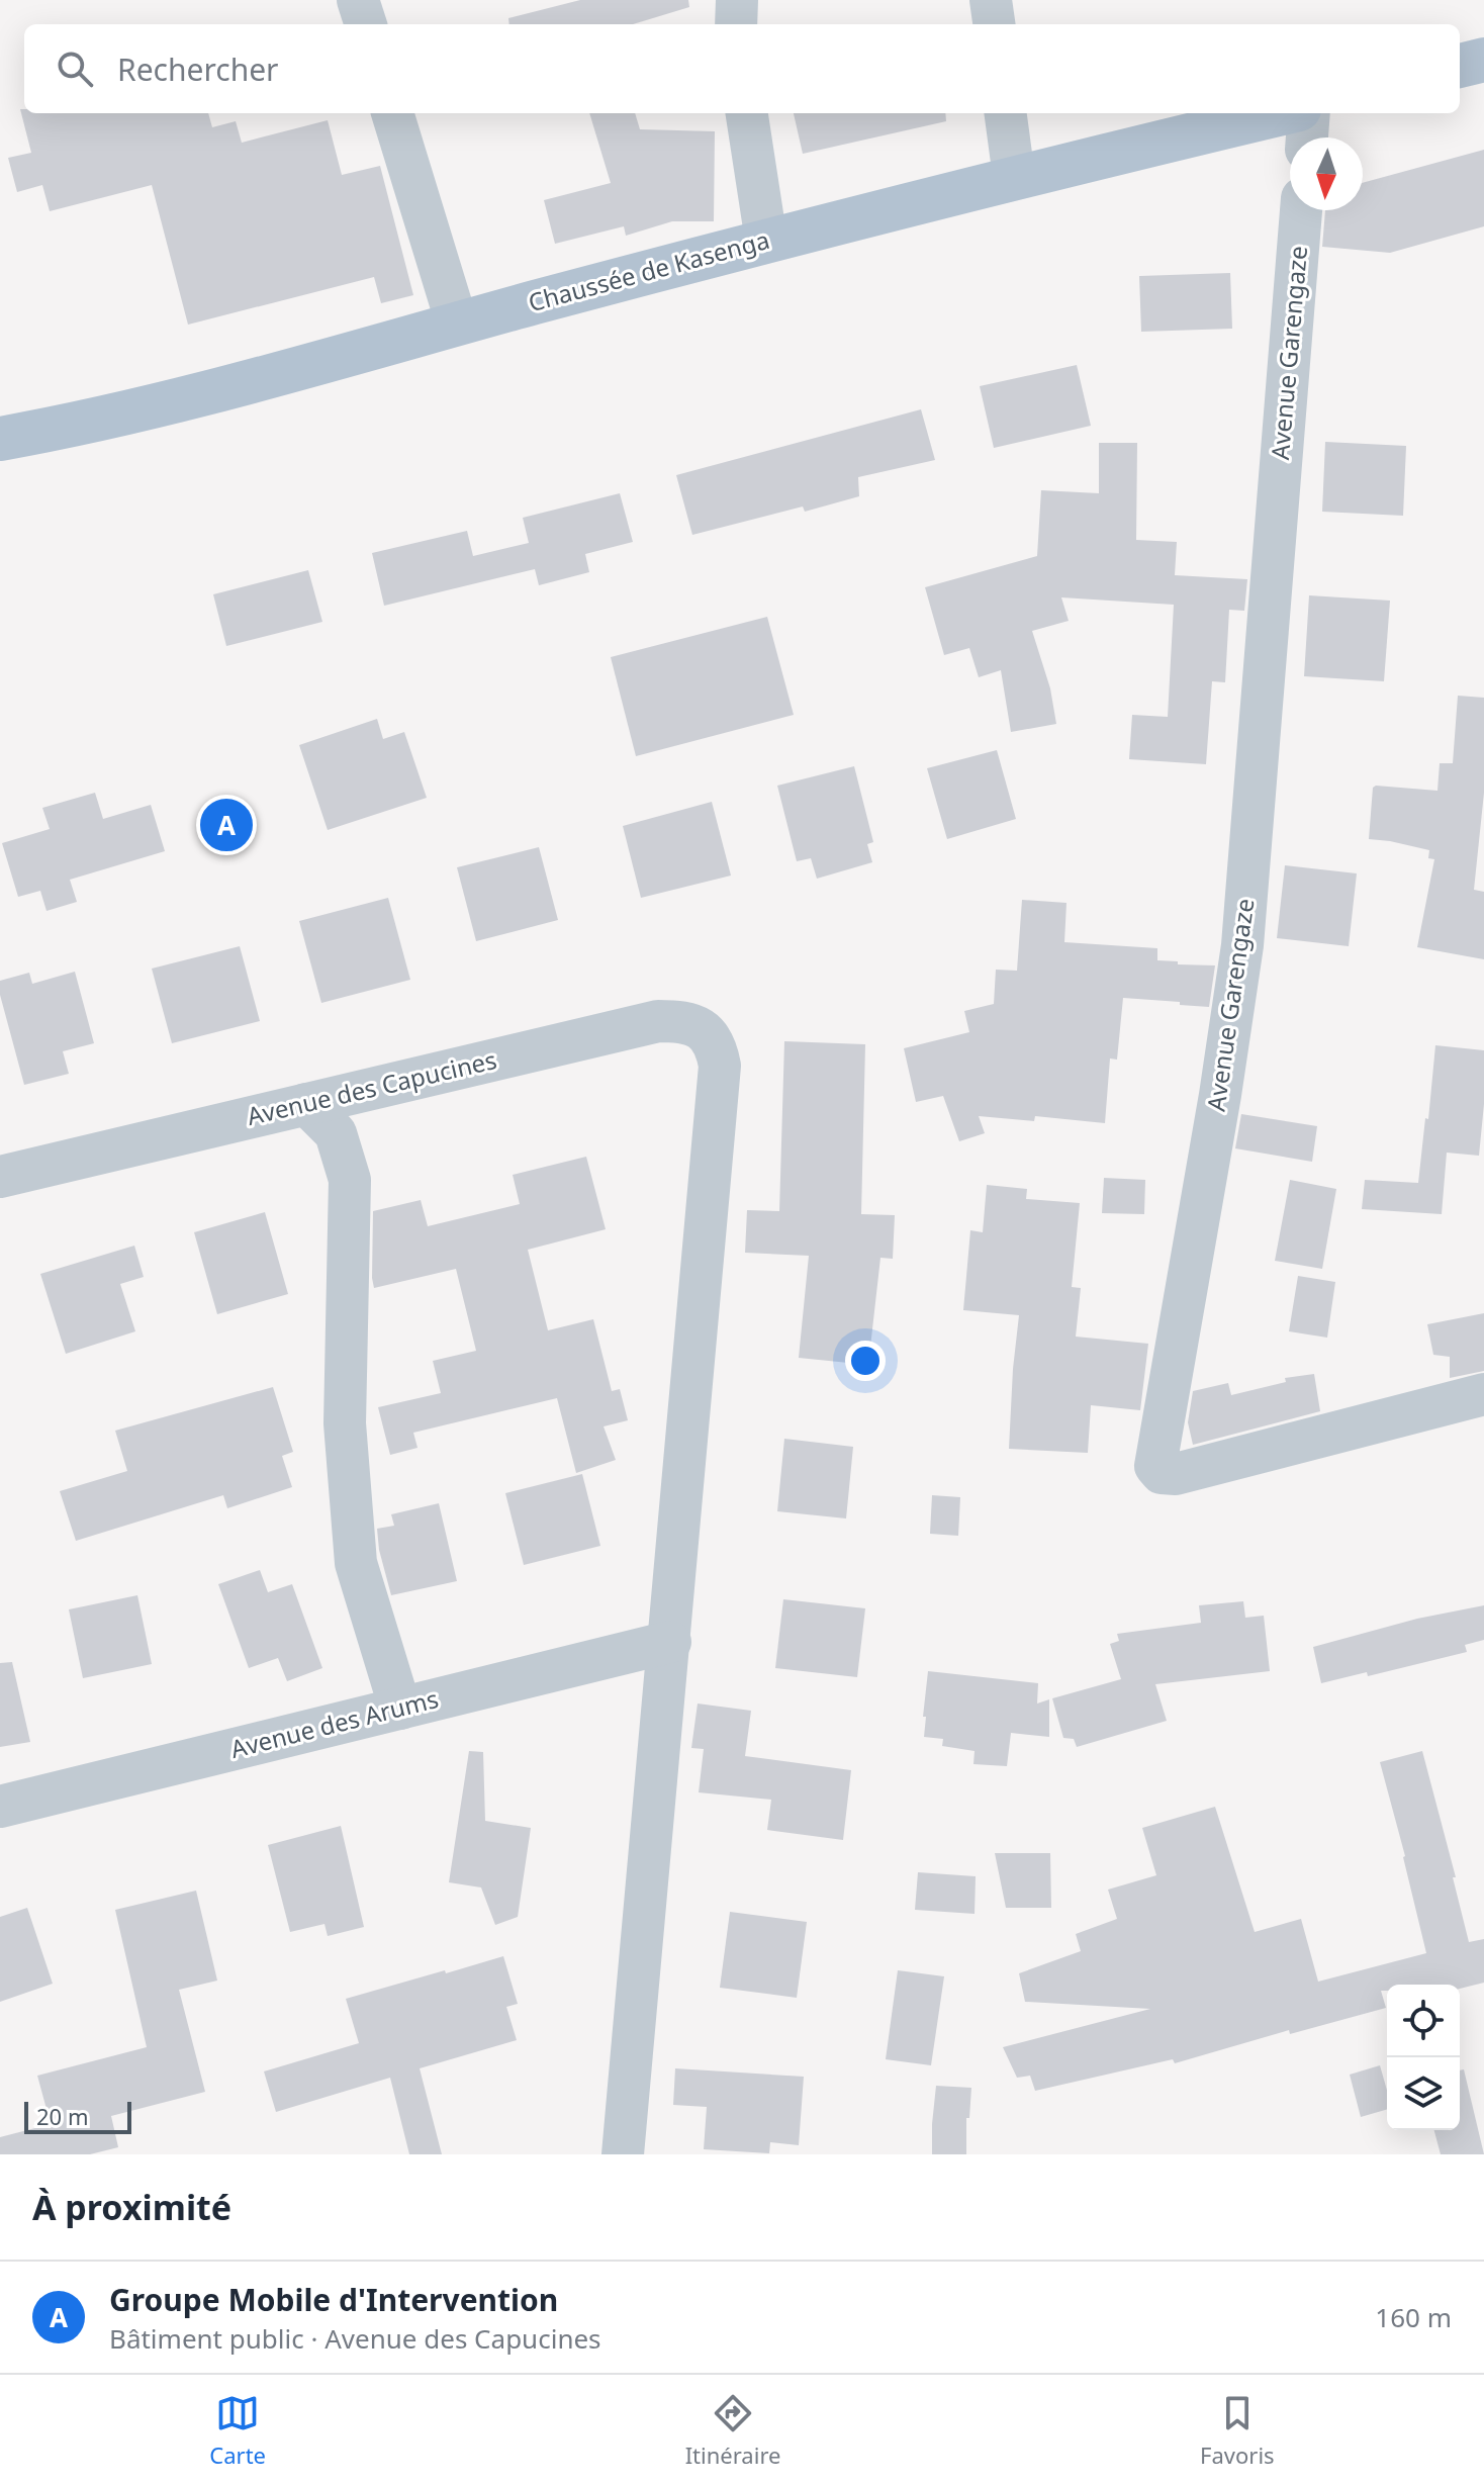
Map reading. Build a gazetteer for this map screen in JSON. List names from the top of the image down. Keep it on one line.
{"streets":{"main road":["Chaussée de Kasenga"],"street":["Avenue Garengaze","Avenue des Capucines","Avenue des Arums"]},"crossings":[["Avenue des Capucines","Avenue des Arums"]],"scale_bar":"20 m","north":"bottom","page":{"search":"Rechercher","pins":"A","scale":"20 m","heading":"À proximité","list":[{"mark":"A","name":"Groupe Mobile d'Intervention","note":"Bâtiment public · Avenue des Capucines","value":"160 m"}],"nav":["Carte","Itinéraire","Favoris"]}}
